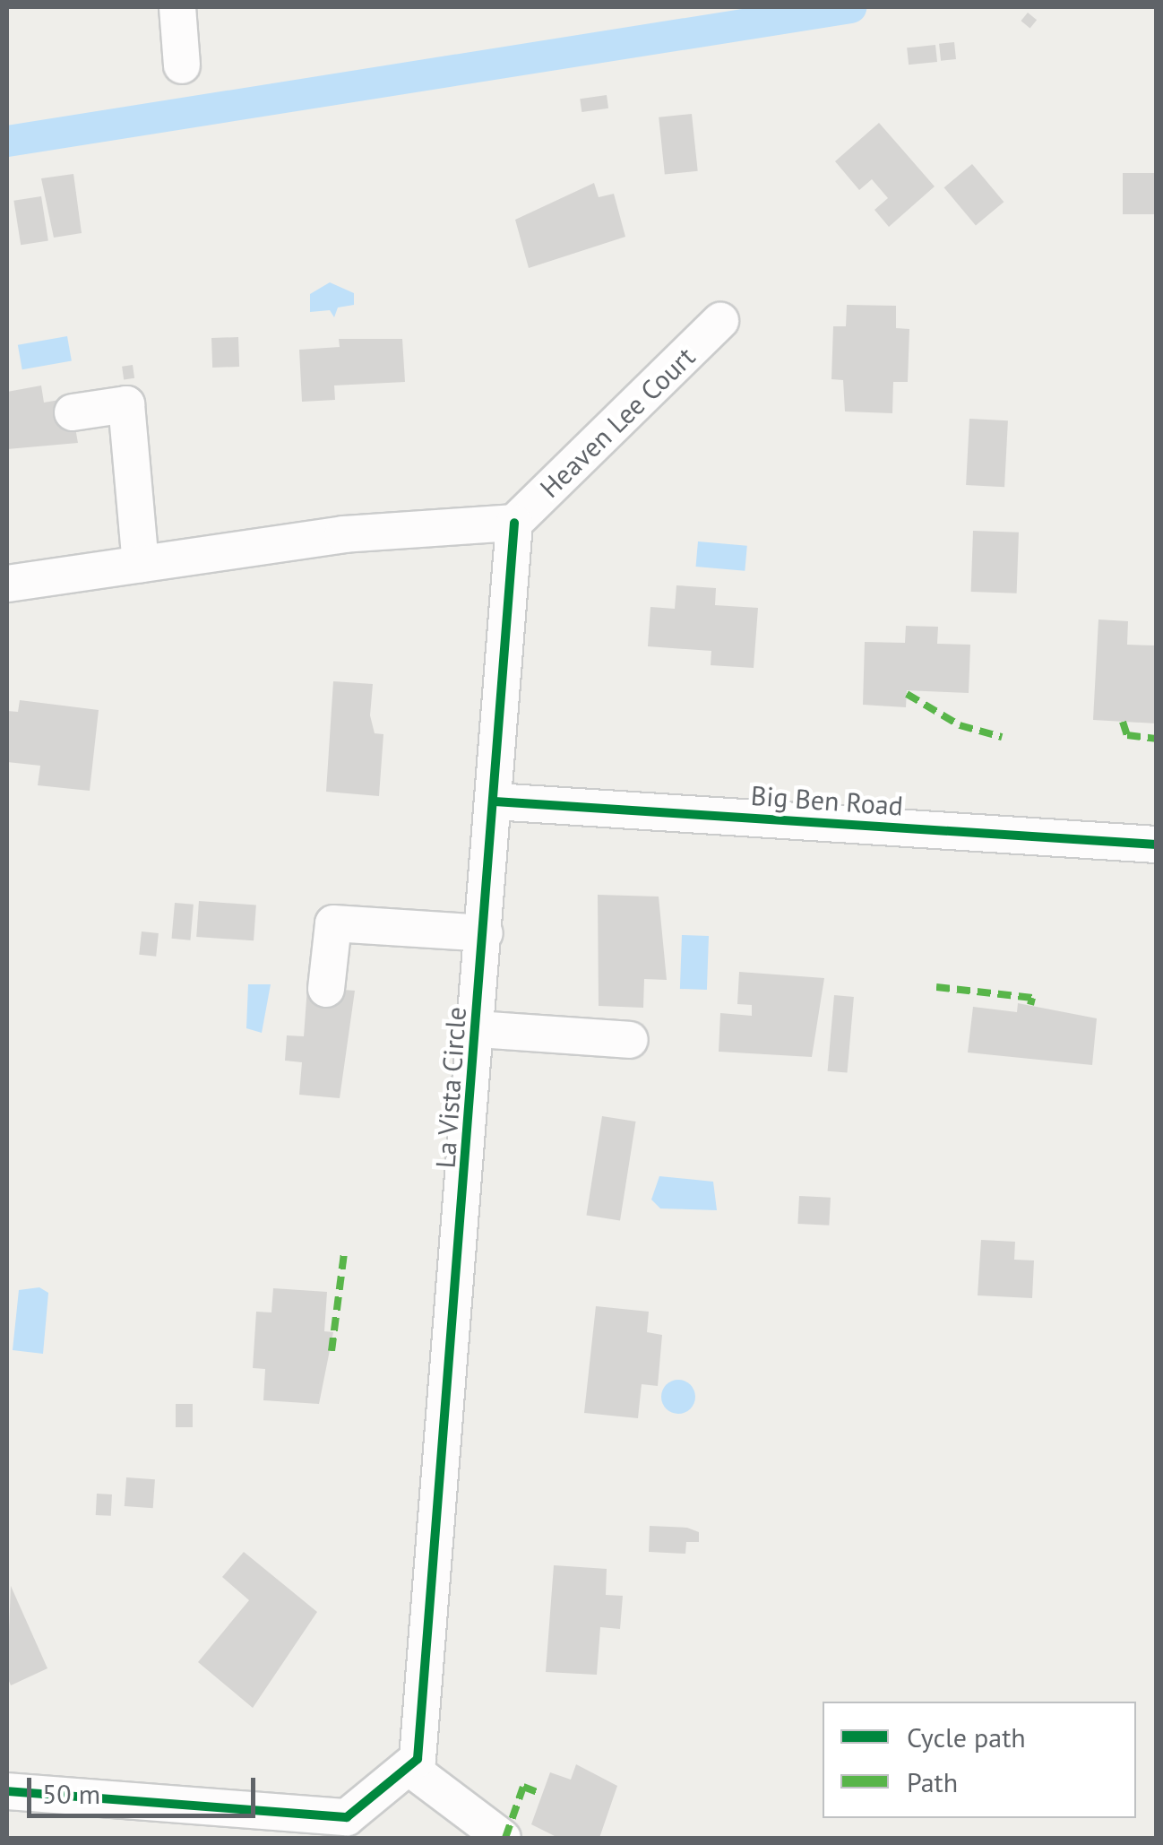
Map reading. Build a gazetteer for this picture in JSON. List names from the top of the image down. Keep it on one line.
{"streets":{"street":["Heaven Lee Court","Big Ben Road","La Vista Circle"]},"crossings":[["Heaven Lee Court","La Vista Circle"],["Big Ben Road","La Vista Circle"]],"legend":["Cycle path","Path"],"scale_bar":"50 m"}
